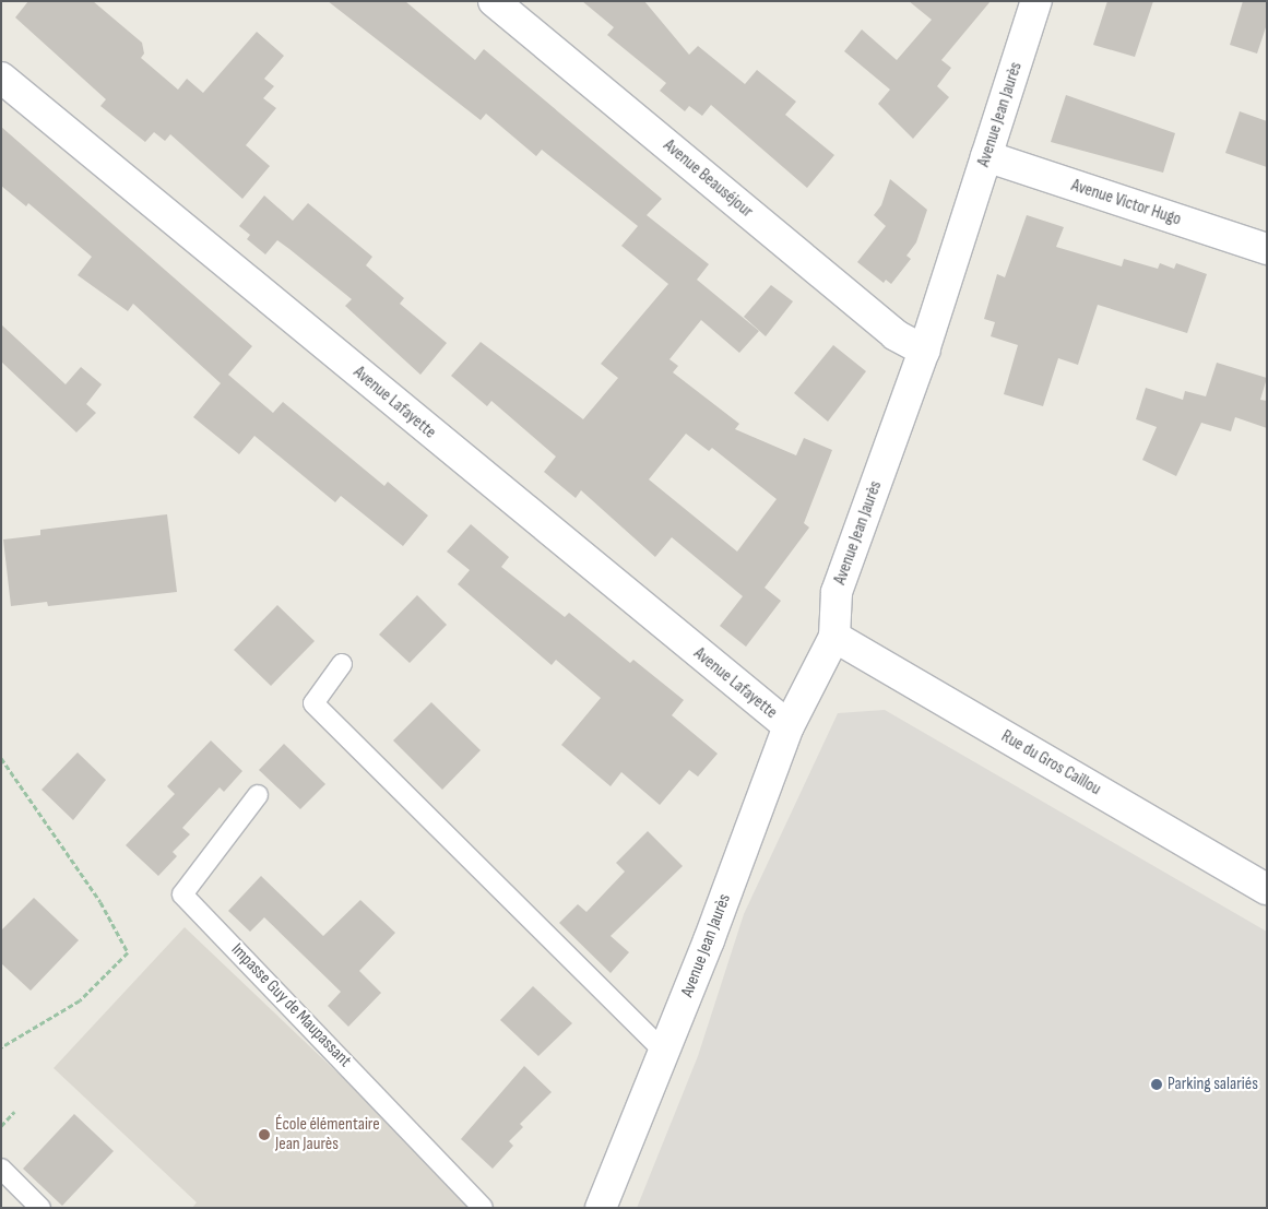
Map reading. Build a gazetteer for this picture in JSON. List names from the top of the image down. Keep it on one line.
{"streets":{"street":["Avenue Jean Jaurès","Avenue Beauséjour","Avenue Victor Hugo","Avenue Lafayette","Rue du Gros Caillou"],"lane":["Impasse Guy de Maupassant"]},"crossings":[["Avenue Jean Jaurès","Avenue Beauséjour"],["Avenue Jean Jaurès","Avenue Victor Hugo"],["Avenue Jean Jaurès","Avenue Lafayette"],["Avenue Jean Jaurès","Rue du Gros Caillou"]],"places":["Parking salariés","École élémentaire Jean Jaurès"]}
